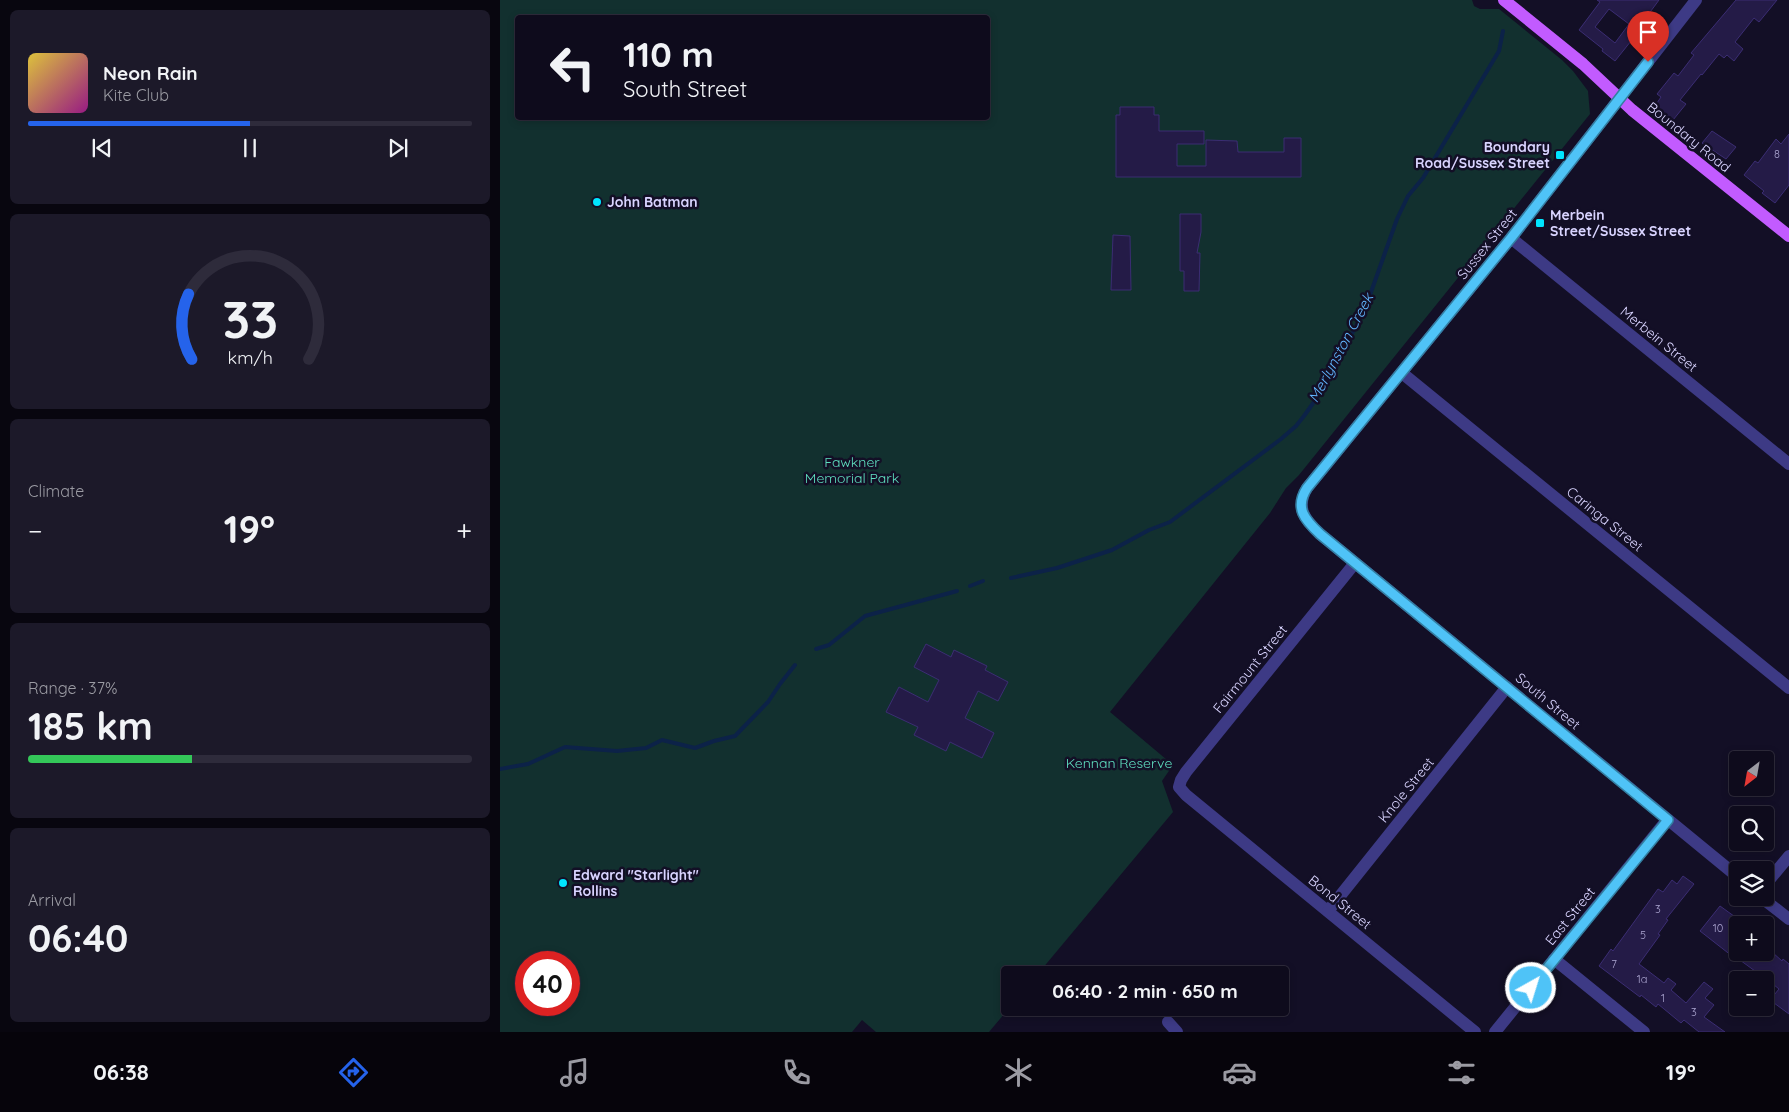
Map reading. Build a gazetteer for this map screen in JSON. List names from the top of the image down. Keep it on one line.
{"streets":{"main road":["Boundary Road"],"street":["Sussex Street","Merbein Street","Caringa Street","Fairmount Street","South Street","Knole Street","Bond Street","East Street"]},"crossings":[["Boundary Road","Sussex Street"],["Sussex Street","Merbein Street"],["Sussex Street","Caringa Street"],["Sussex Street","South Street"],["Fairmount Street","South Street"],["Fairmount Street","Bond Street"],["South Street","Knole Street"],["South Street","East Street"],["Knole Street","Bond Street"]],"water":["Merlynston Creek"],"parks":["Fawkner Memorial Park","Kennan Reserve"],"places":{"transit":["Boundary Road/Sussex Street","Merbein Street/Sussex Street"],"other":["John Batman","Edward \"Starlight\" Rollins"]},"house_numbers":["8","3","10","5","7","1a","1","3"],"north":"bottom left","page":{"turn":["110 m","South Street"],"song":["Neon Rain","Kite Club"],"tile":["Climate",["Range · 37%","185 km"],["Arrival","06:40"]],"heat":["−","19°","+"],"map_buttons":["+","−"],"limit":"40","trip":"06:40 · 2 min · 650 m","tabs":["06:38","19°"],"gauge":["33","km/h"]}}
